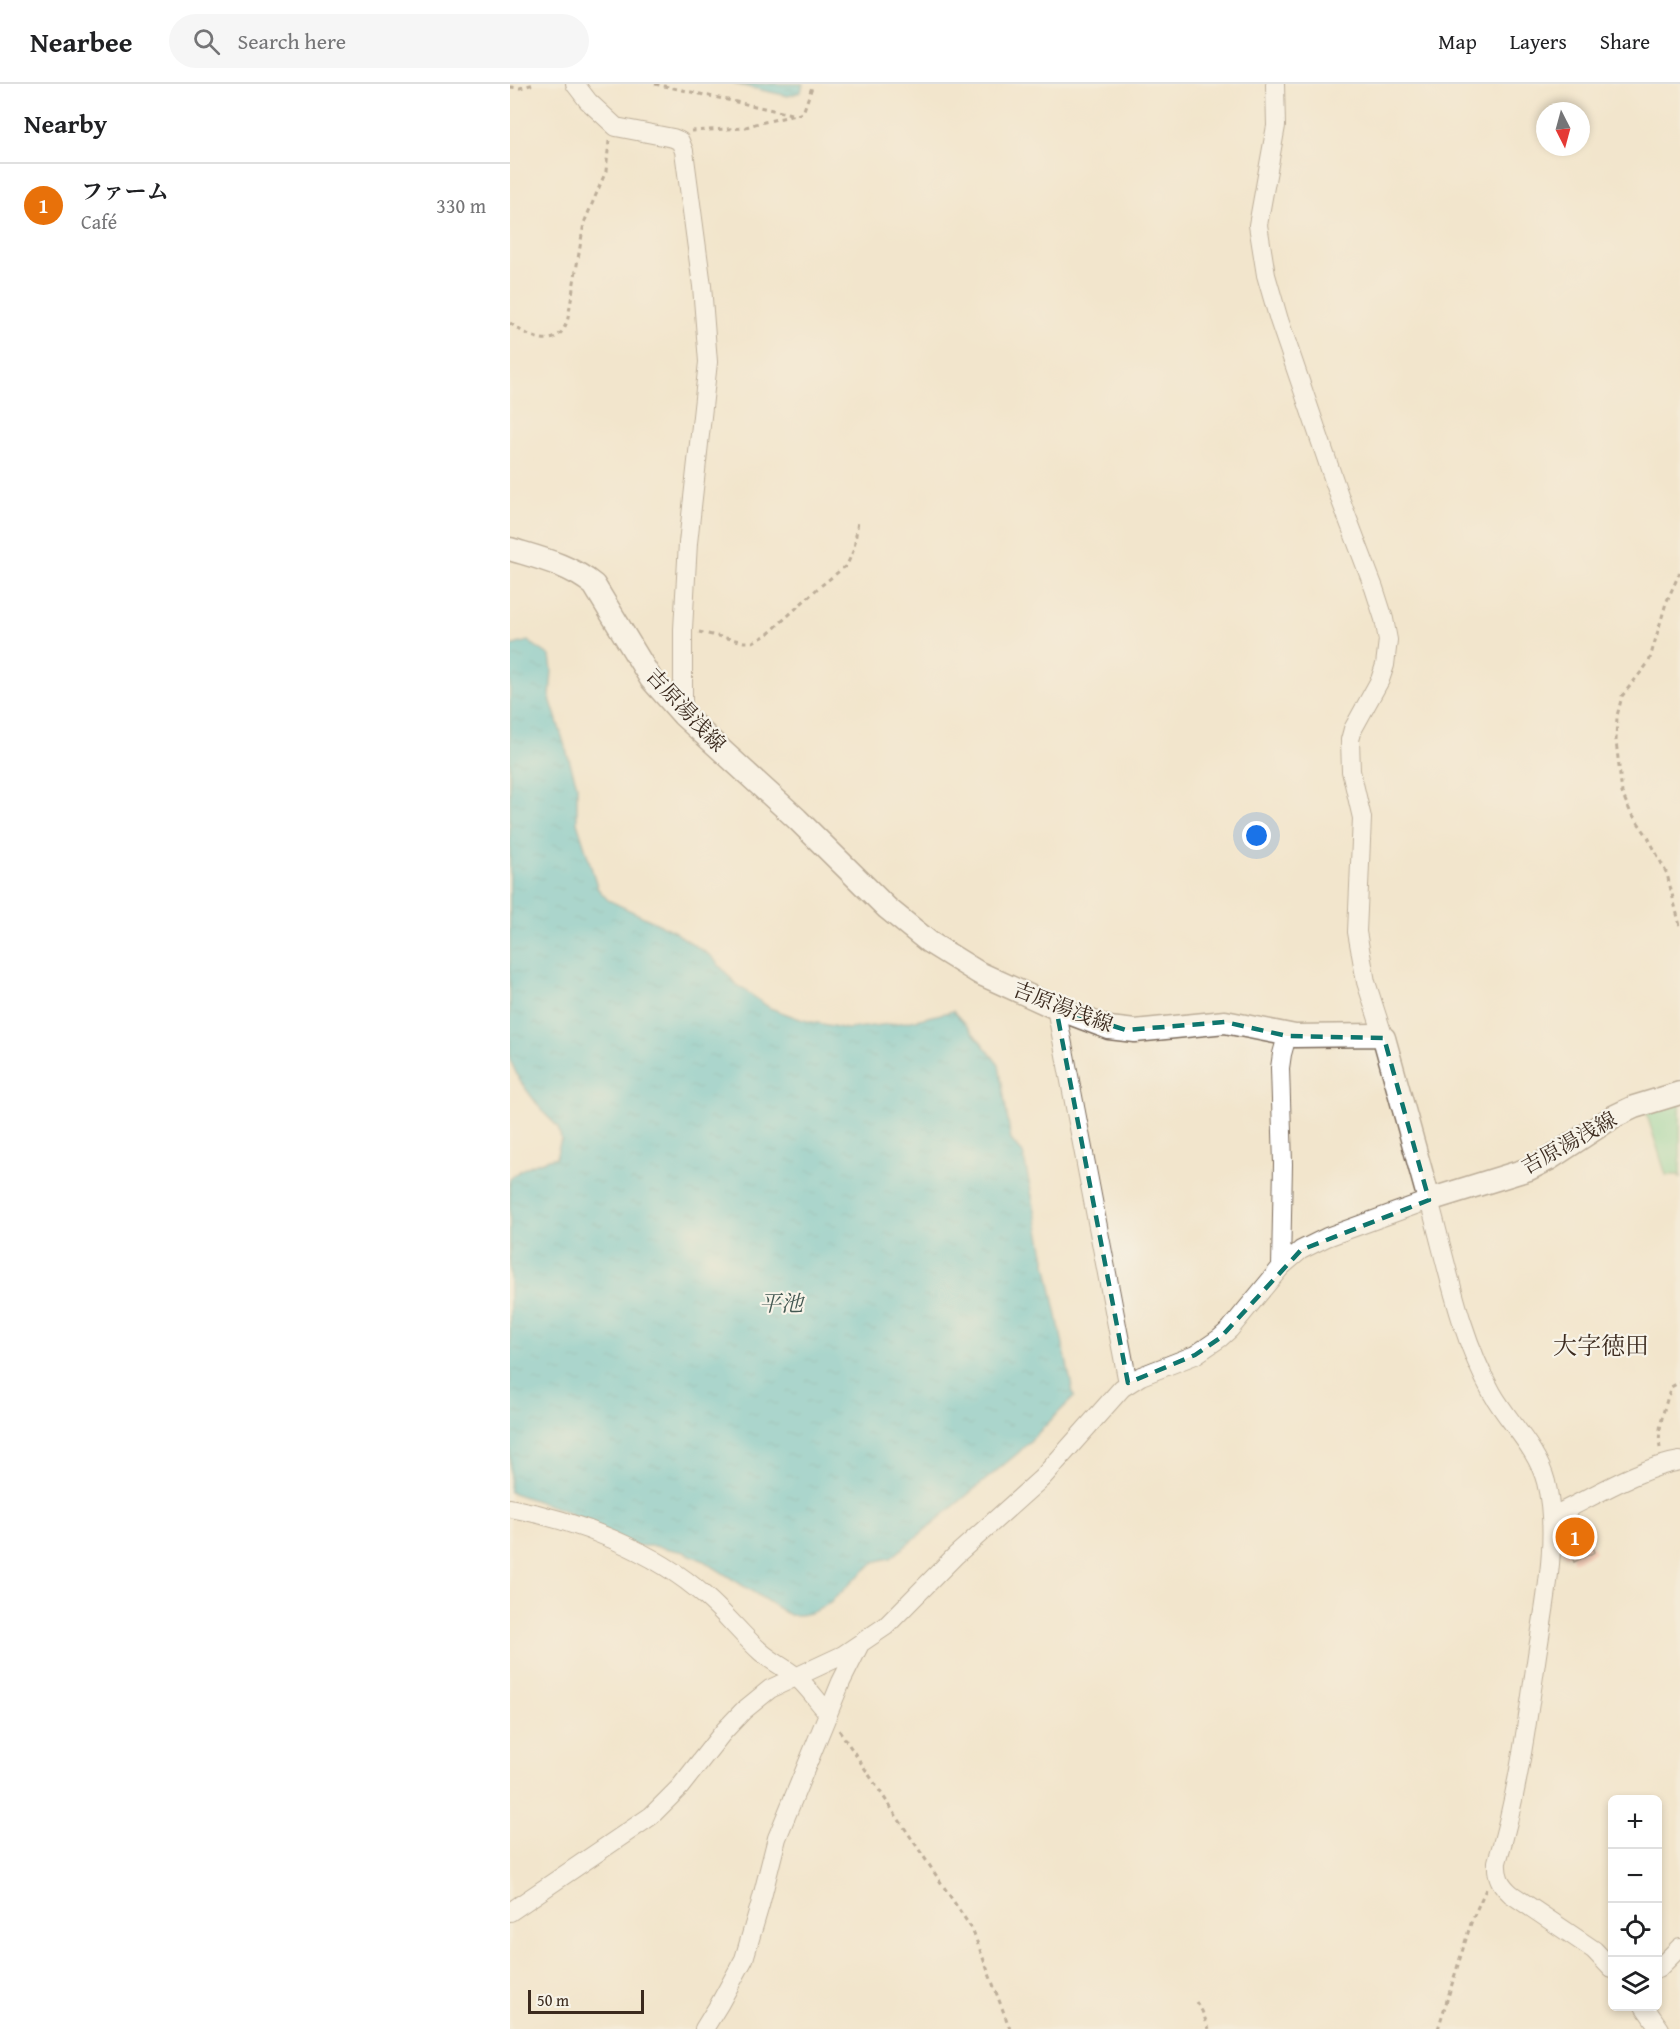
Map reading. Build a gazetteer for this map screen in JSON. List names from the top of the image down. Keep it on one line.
{"streets":{"main road":["吉原湯浅線"]},"districts":["大字徳田"],"water":["平池"],"scale_bar":"50 m","north":"bottom","page":{"header":"Nearbee","search":"Search here","nav":["Map","Layers","Share"],"heading":"Nearby","list":[{"mark":"1","name":"ファーム","note":"Café","value":"330 m"}],"pins":"1","map_buttons":["+","−"],"scale":"50 m"}}
